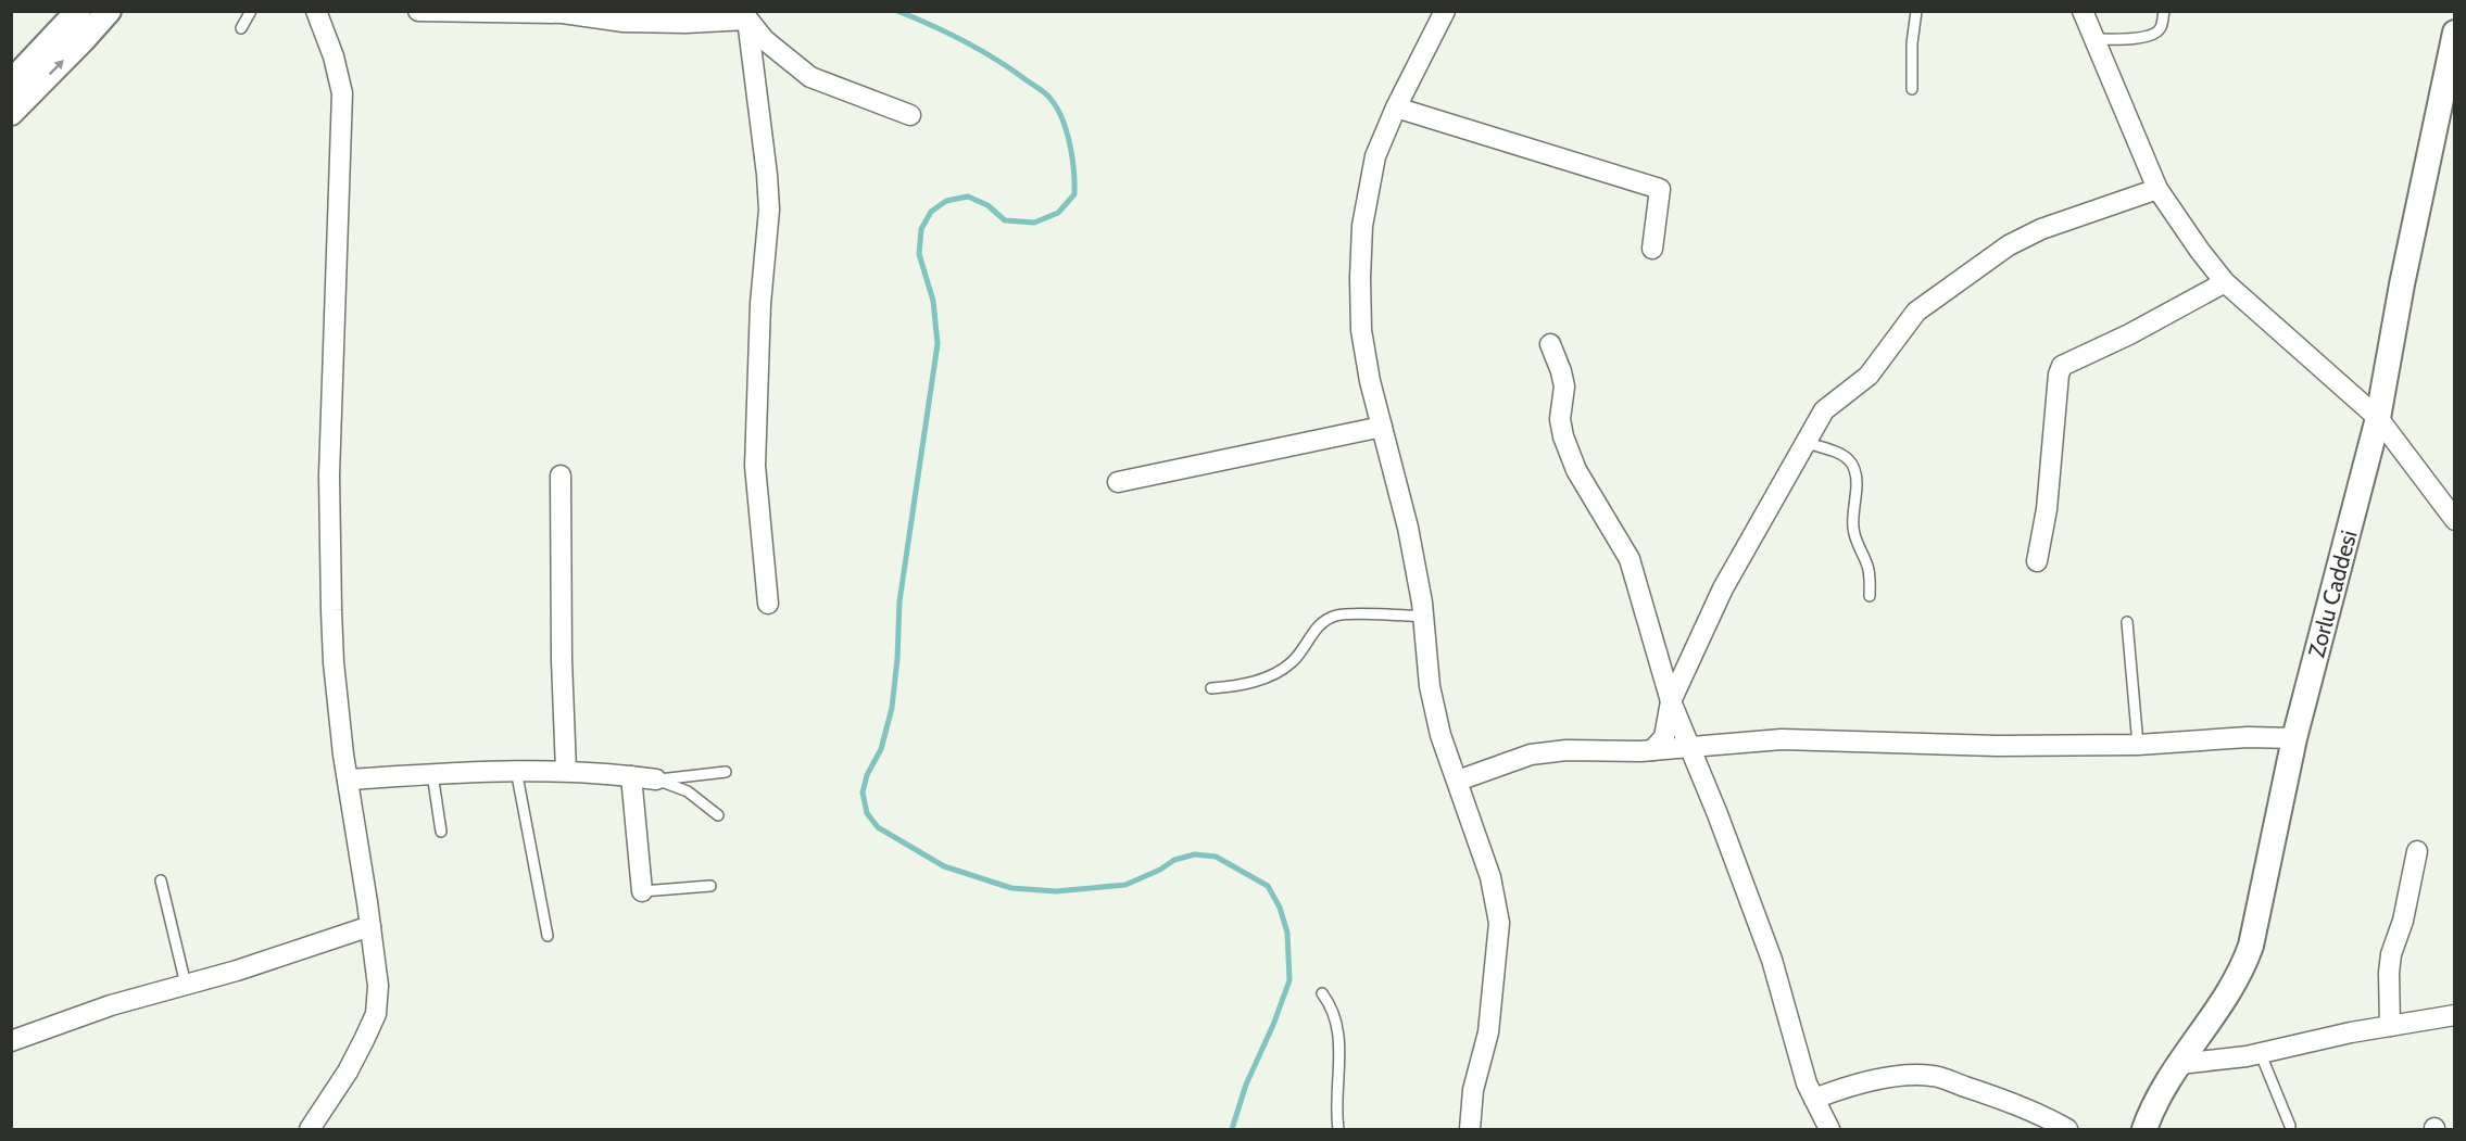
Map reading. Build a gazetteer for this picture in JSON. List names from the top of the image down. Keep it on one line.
{"streets":{"street":["Zorlu Caddesi"]}}
